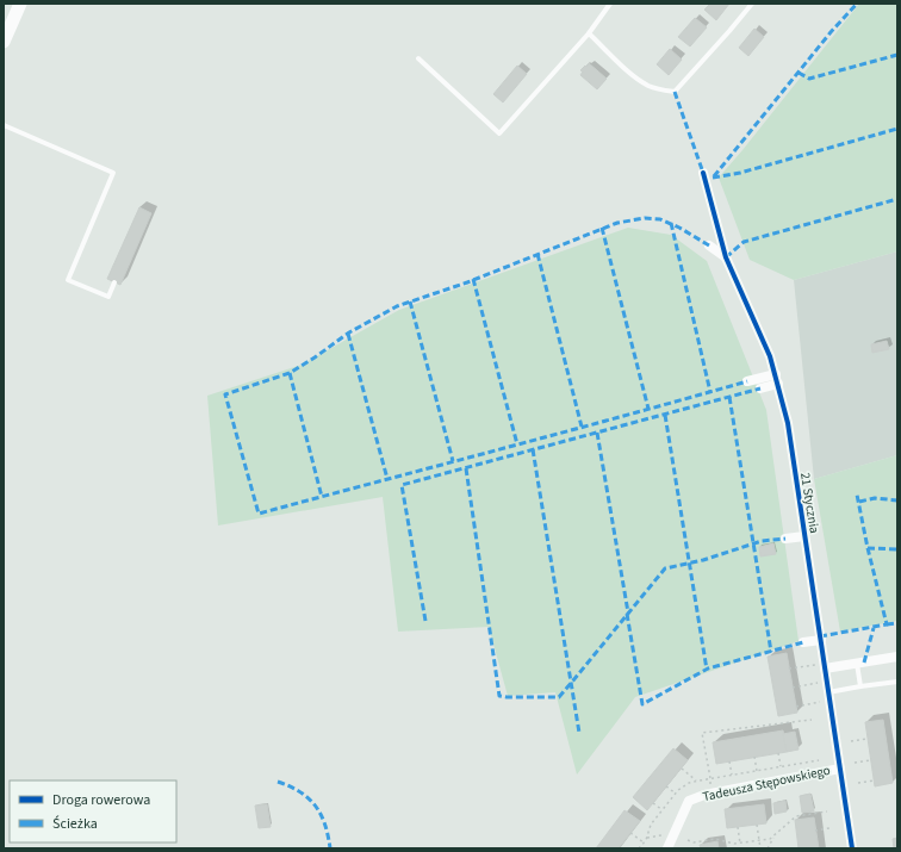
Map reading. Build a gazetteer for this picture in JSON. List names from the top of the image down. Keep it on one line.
{"streets":{"street":["21 Stycznia","Tadeusza Stępowskiego"]},"crossings":[["21 Stycznia","Tadeusza Stępowskiego"]],"legend":["Droga rowerowa","Ścieżka"]}
